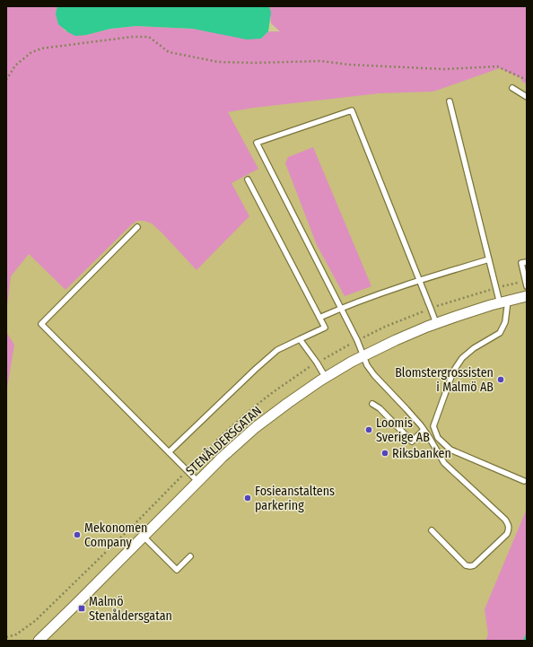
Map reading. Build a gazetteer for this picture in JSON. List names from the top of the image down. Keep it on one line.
{"streets":{"street":["STENÅLDERSGATAN"]},"places":{"other":["Blomstergrossisten i Malmö AB","Loomis Sverige AB","Riksbanken","Fosieanstaltens parkering","Mekonomen Company"],"transit":["Malmö Stenåldersgatan"]}}
